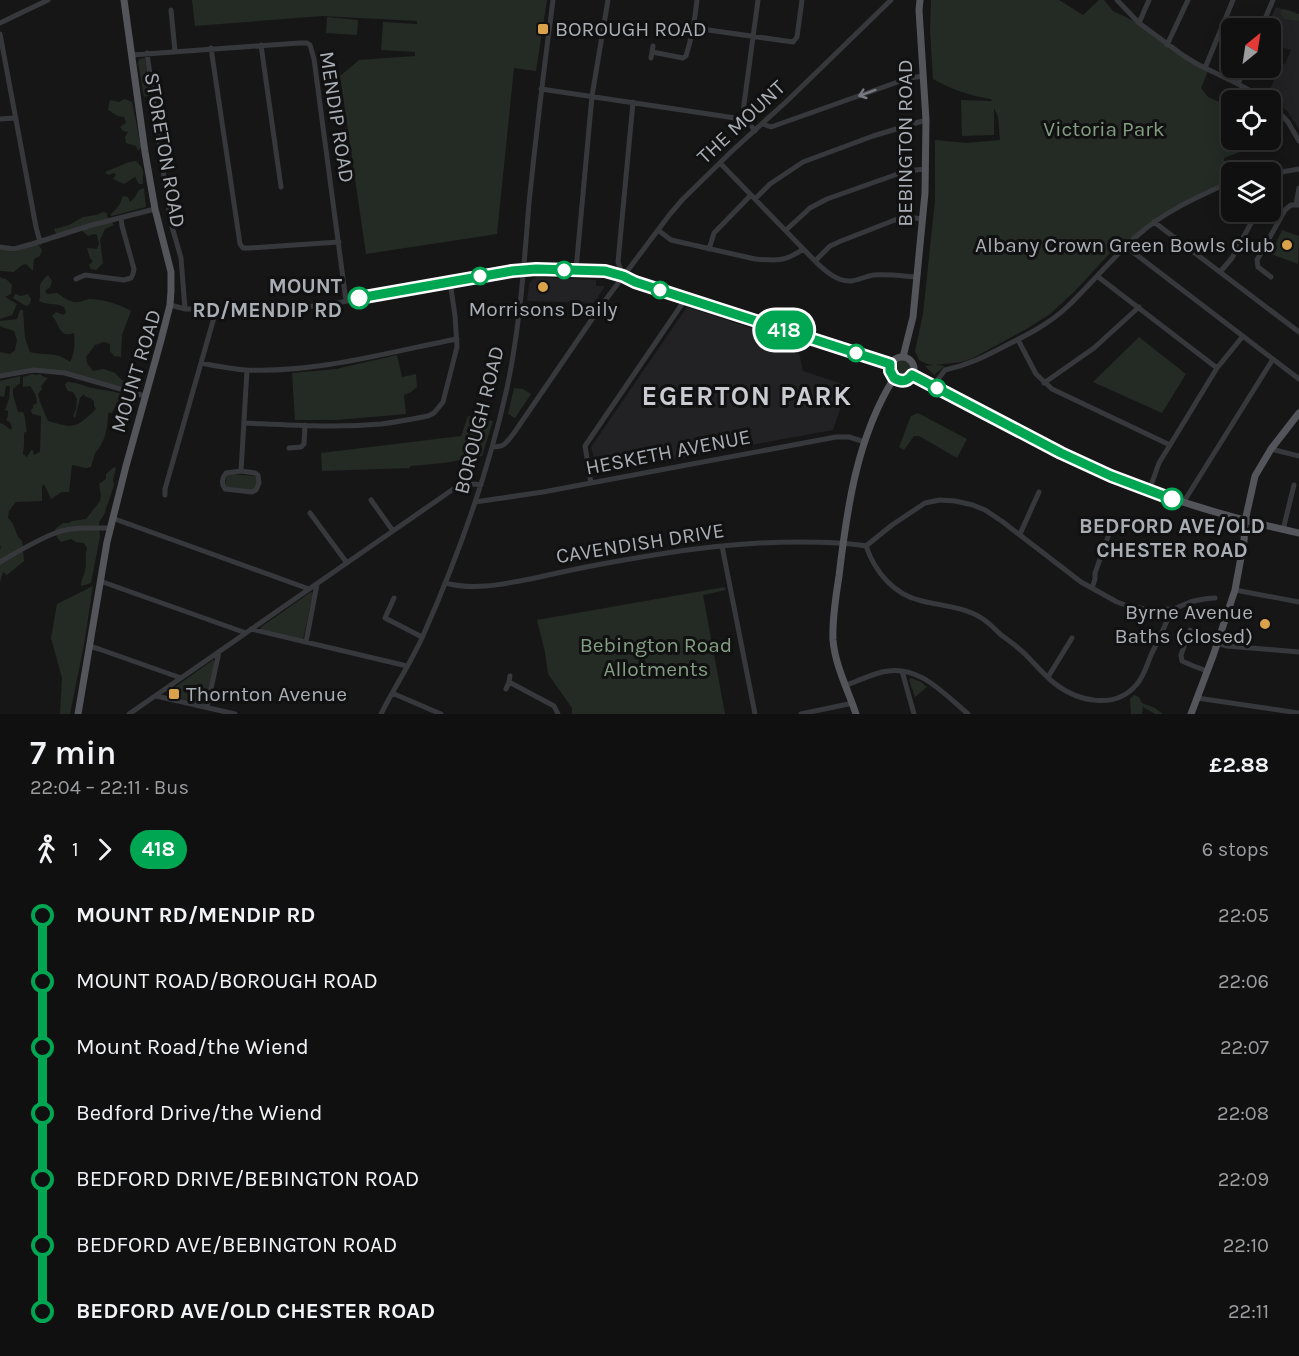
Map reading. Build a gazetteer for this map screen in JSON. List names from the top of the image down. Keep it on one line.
{"streets":{"main road":["BEBINGTON ROAD","STORETON ROAD","MOUNT ROAD"],"street":["MENDIP ROAD","THE MOUNT","BOROUGH ROAD","HESKETH AVENUE","CAVENDISH DRIVE"]},"crossings":[["MENDIP ROAD","STORETON ROAD"],["MENDIP ROAD","MOUNT ROAD"],["THE MOUNT","MOUNT ROAD"],["THE MOUNT","BOROUGH ROAD"],["BEBINGTON ROAD","MOUNT ROAD"],["STORETON ROAD","MOUNT ROAD"],["MOUNT ROAD","BOROUGH ROAD"],["BOROUGH ROAD","HESKETH AVENUE"],["BOROUGH ROAD","CAVENDISH DRIVE"]],"districts":["EGERTON PARK"],"parks":["Victoria Park","Bebington Road Allotments"],"places":{"transit":["BOROUGH ROAD","Thornton Avenue"],"other":["Albany Crown Green Bowls Club","Morrisons Daily","MOUNT RD/MENDIP RD","BEDFORD AVE/OLD CHESTER ROAD","Byrne Avenue Baths (closed)"]},"lines":["bus line 418"],"north":"top right","page":{"on_map":"418","heading":["7 min","22:04 – 22:11 · Bus","£2.88"],"legs":["1","418","6 stops"],"list":[{"name":"MOUNT RD/MENDIP RD","value":"22:05"},{"name":"MOUNT ROAD/BOROUGH ROAD","value":"22:06"},{"name":"Mount Road/the Wiend","value":"22:07"},{"name":"Bedford Drive/the Wiend","value":"22:08"},{"name":"BEDFORD DRIVE/BEBINGTON ROAD","value":"22:09"},{"name":"BEDFORD AVE/BEBINGTON ROAD","value":"22:10"},{"name":"BEDFORD AVE/OLD CHESTER ROAD","value":"22:11"}]}}
